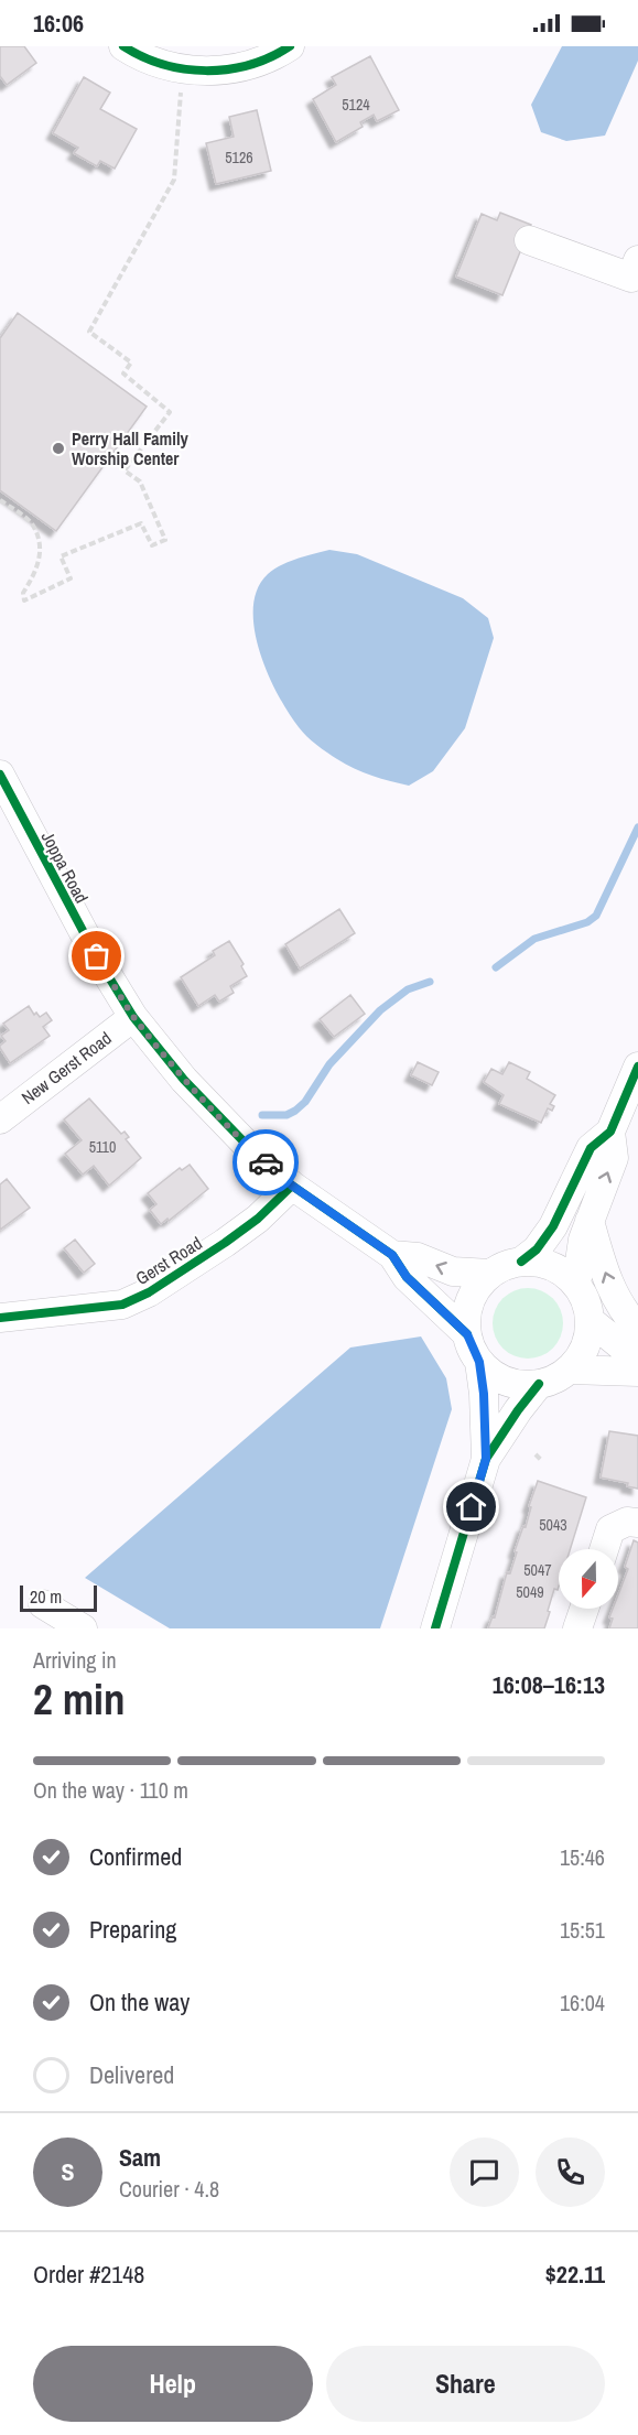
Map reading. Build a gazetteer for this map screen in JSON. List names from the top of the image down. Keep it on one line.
{"streets":{"street":["Joppa Road","New Gerst Road","Gerst Road"]},"crossings":[["Joppa Road","New Gerst Road"],["Joppa Road","Gerst Road"]],"places":["Perry Hall Family Worship Center"],"house_numbers":["5124","5126","5110","5043","5047","5049"],"scale_bar":"20 m","north":"bottom","page":{"status":"16:06","scale":"20 m","heading":["2 min","Arriving in","16:08–16:13"],"panel":["Sam","Courier · 4.8","Order #2148","$22.11"],"bar":"On the way · 110 m","list":[["Confirmed","15:46"],["Preparing","15:51"],["On the way","16:04"],"Delivered"],"round":"S","buttons":["Help","Share"]}}
